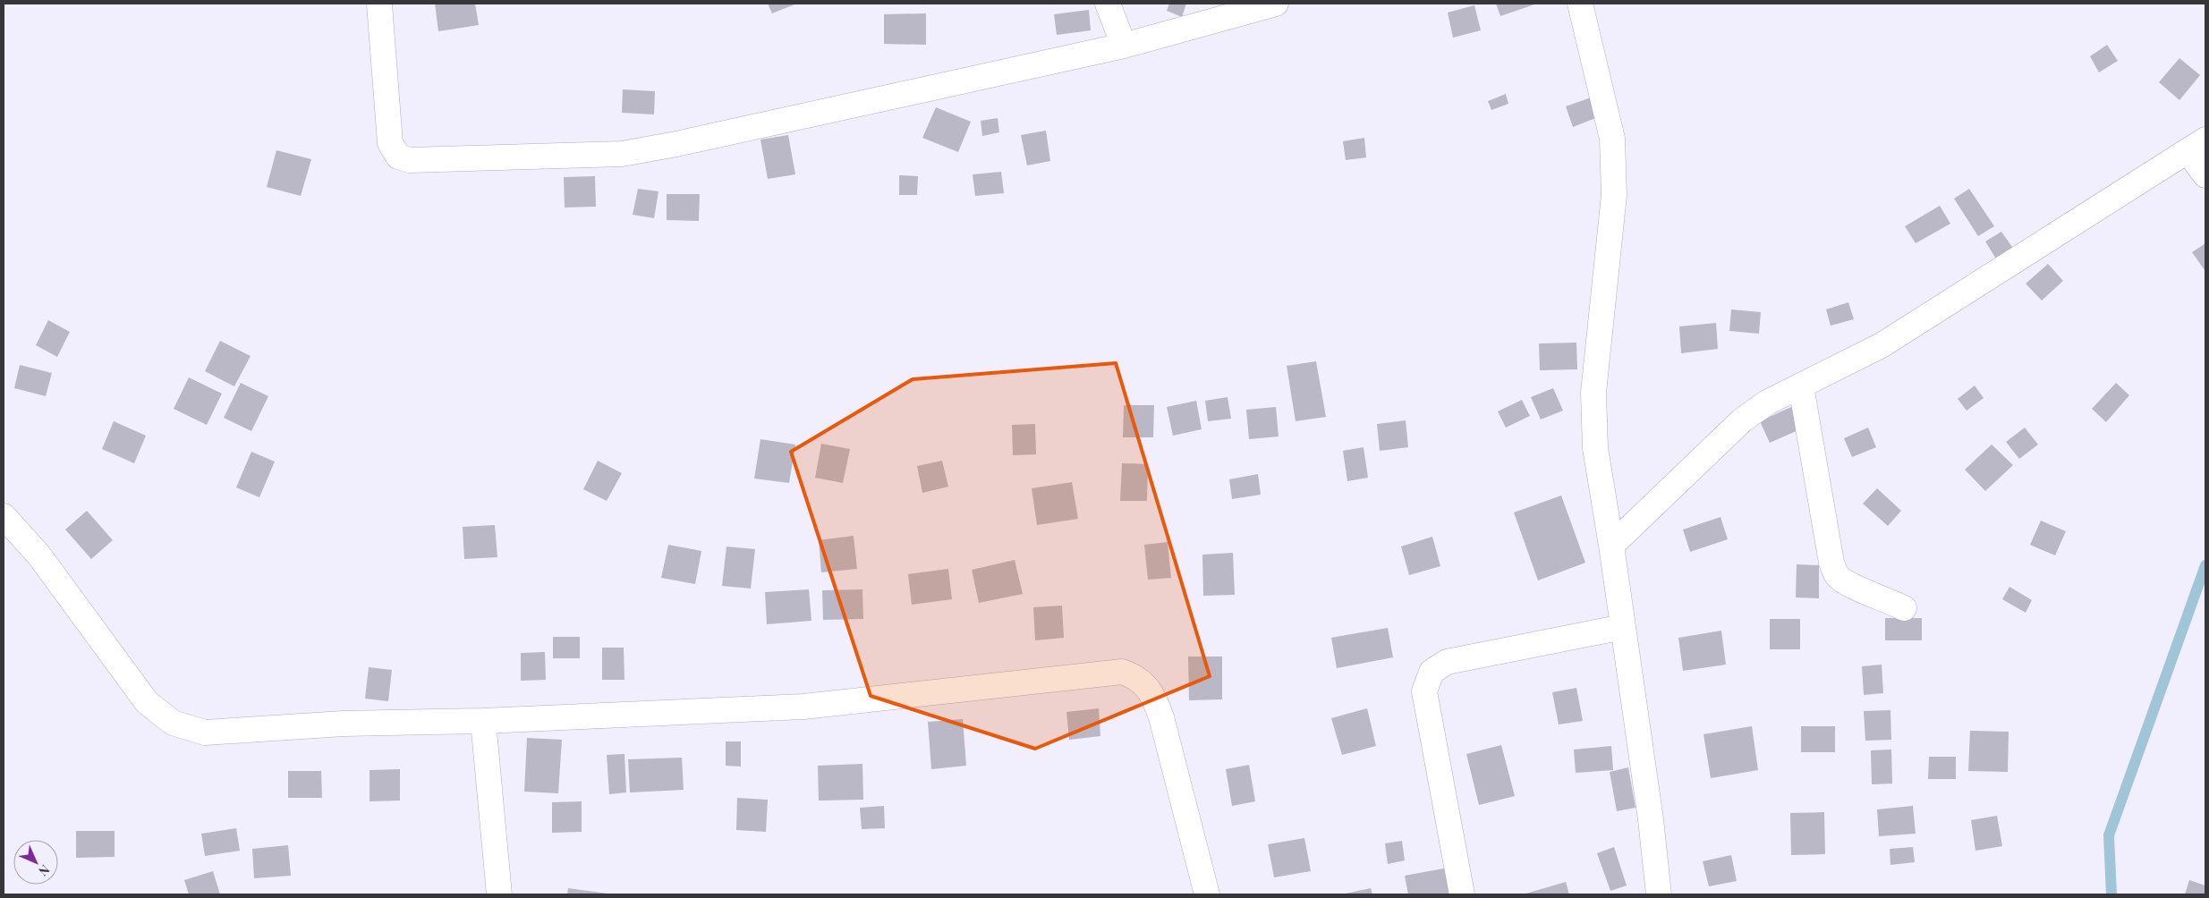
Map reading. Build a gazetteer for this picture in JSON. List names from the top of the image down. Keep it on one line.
{"north":"bottom right"}
